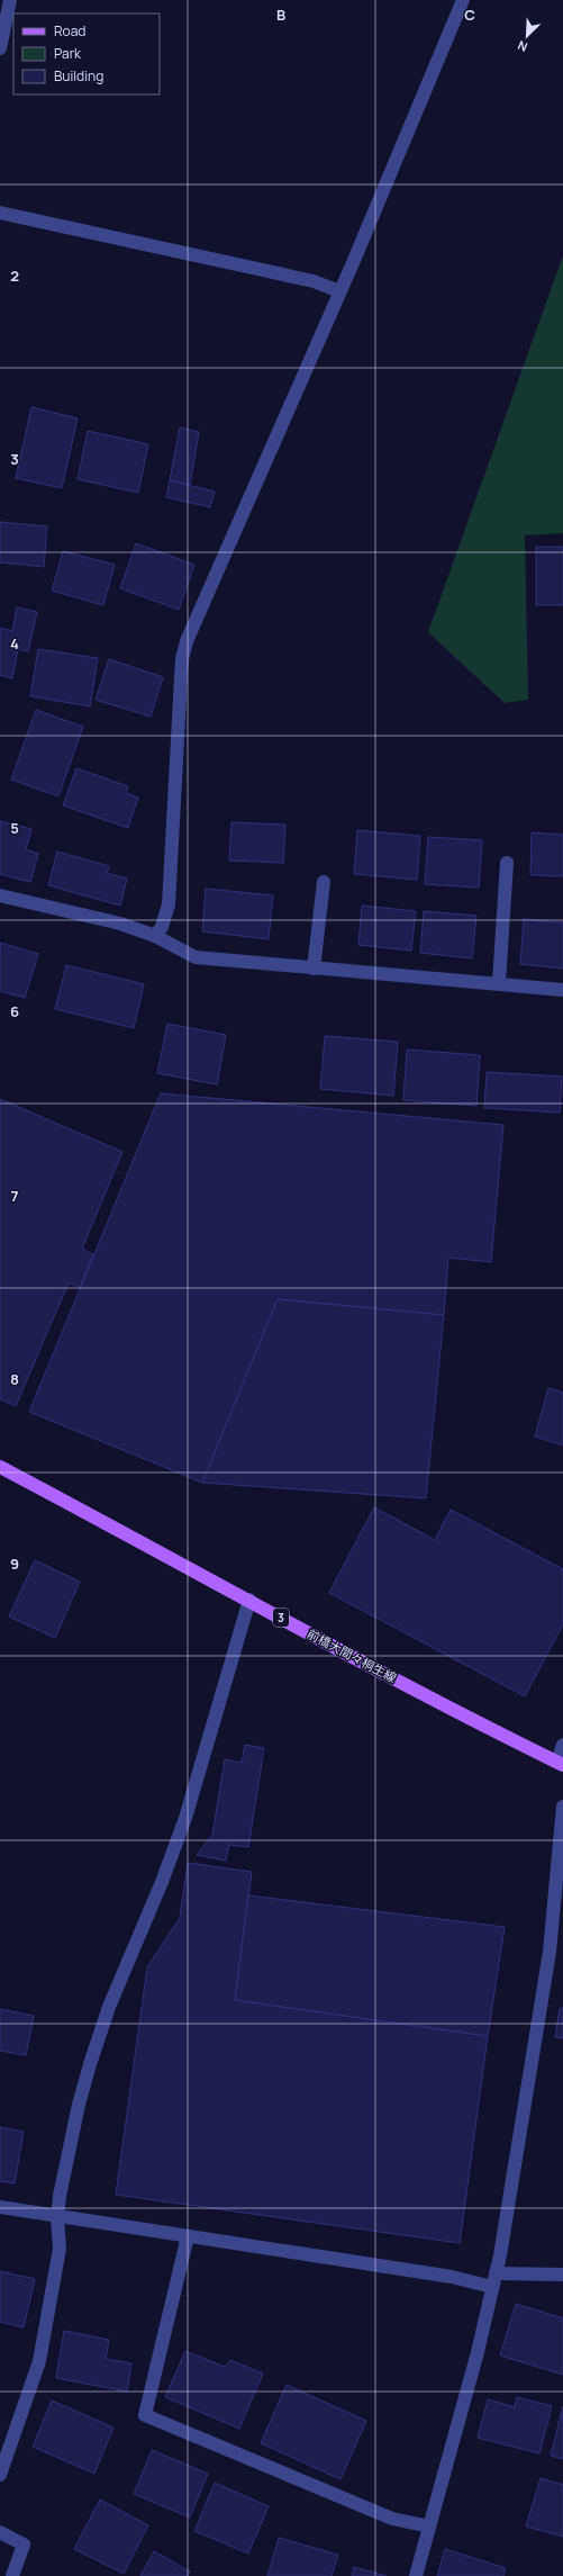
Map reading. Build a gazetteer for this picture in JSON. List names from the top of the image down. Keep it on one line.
{"streets":{"main road":["3","前橋大間々桐生線"]},"legend":["Road","Park","Building"],"north":"bottom left","grid":{"columns":["B","C"],"rows":["2","3","4","5","6","7","8","9"]}}
